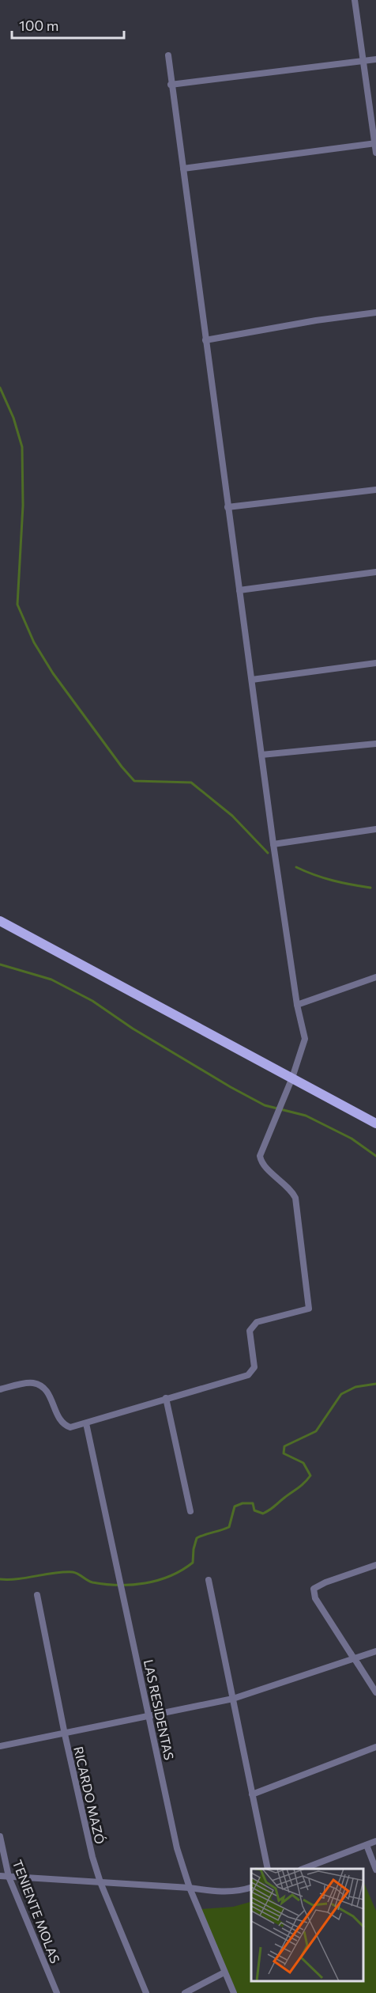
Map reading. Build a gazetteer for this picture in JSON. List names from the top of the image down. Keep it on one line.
{"streets":{"street":["LAS RESIDENTAS","RICARDO MAZÓ","TENIENTE MOLAS"]},"scale_bar":"100 m"}
